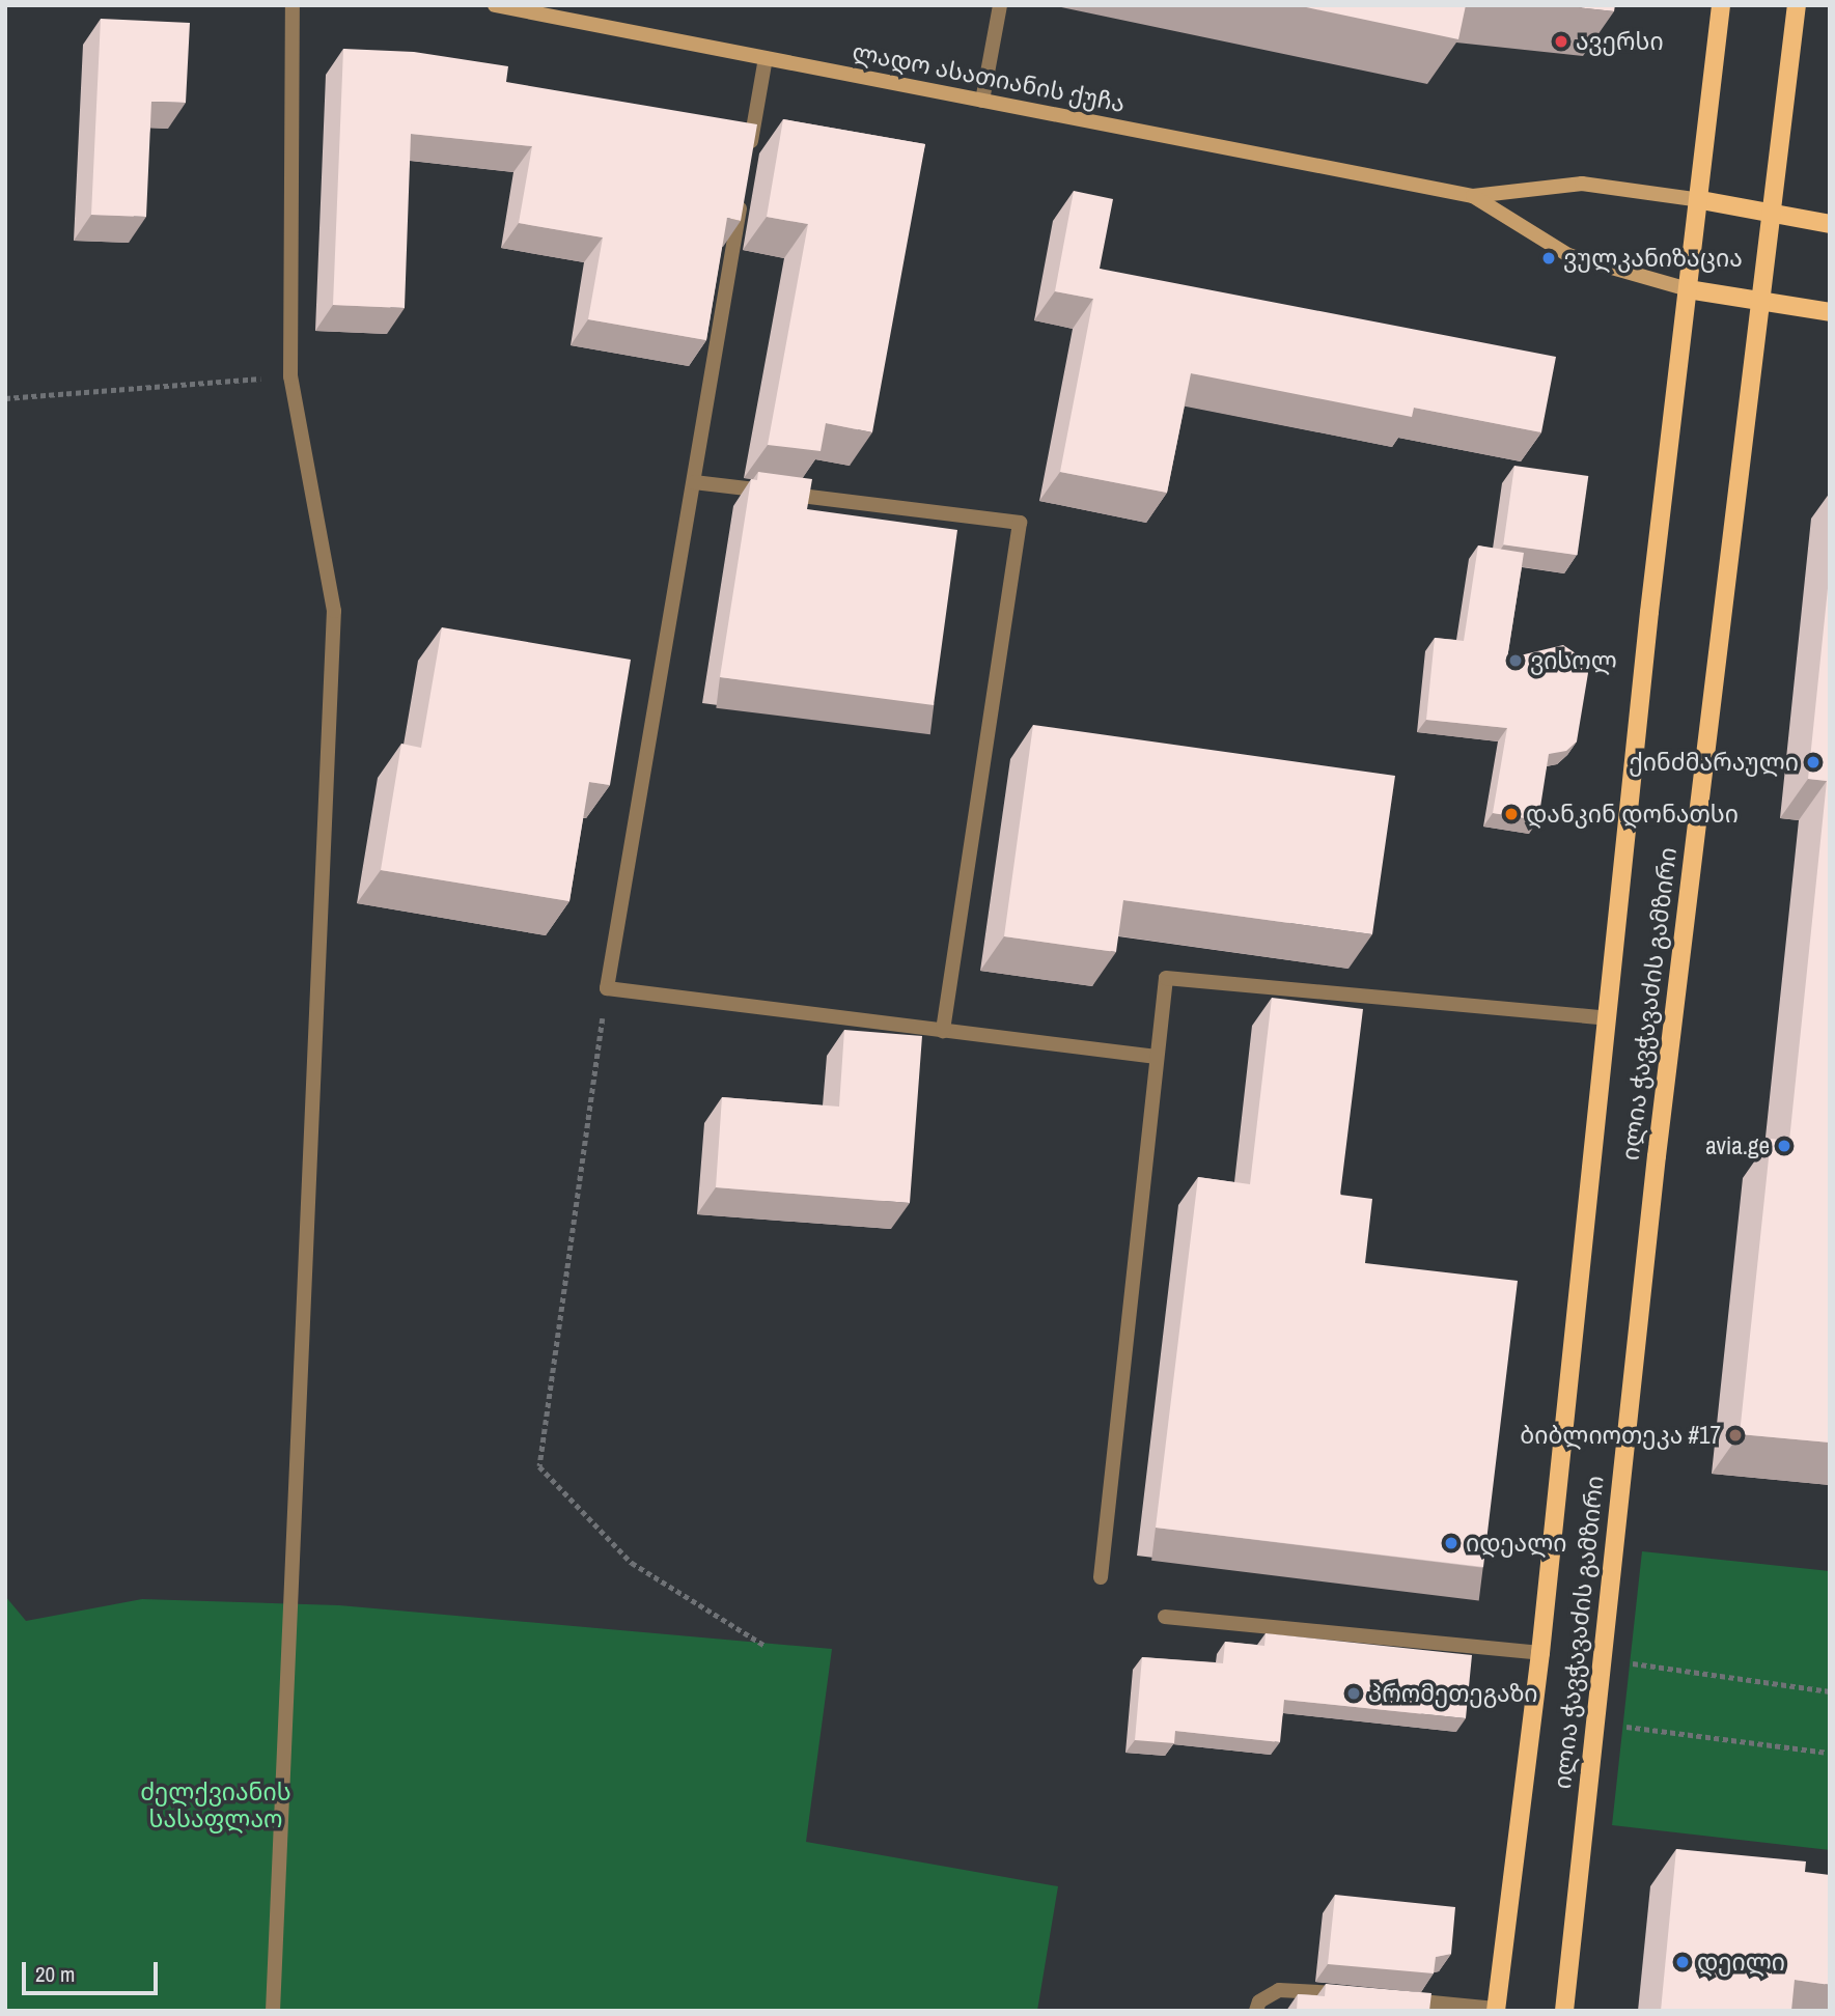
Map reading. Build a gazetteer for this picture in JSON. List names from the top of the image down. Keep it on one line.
{"streets":{"main road":["ლადო ასათიანის ქუჩა","ილია ჭავჭავაძის გამზირი"]},"crossings":[["ლადო ასათიანის ქუჩა","ილია ჭავჭავაძის გამზირი"]],"parks":["ძელქვიანის სასაფლაო"],"places":["ავერსი","ვულკანიზაცია","ვისოლ","ქინძმარაული","დანკინ დონათსი","avia.ge","ბიბლიოთეკა #17","იდეალი","პრომეთეგაზი","დეილი"],"scale_bar":"20 m"}
